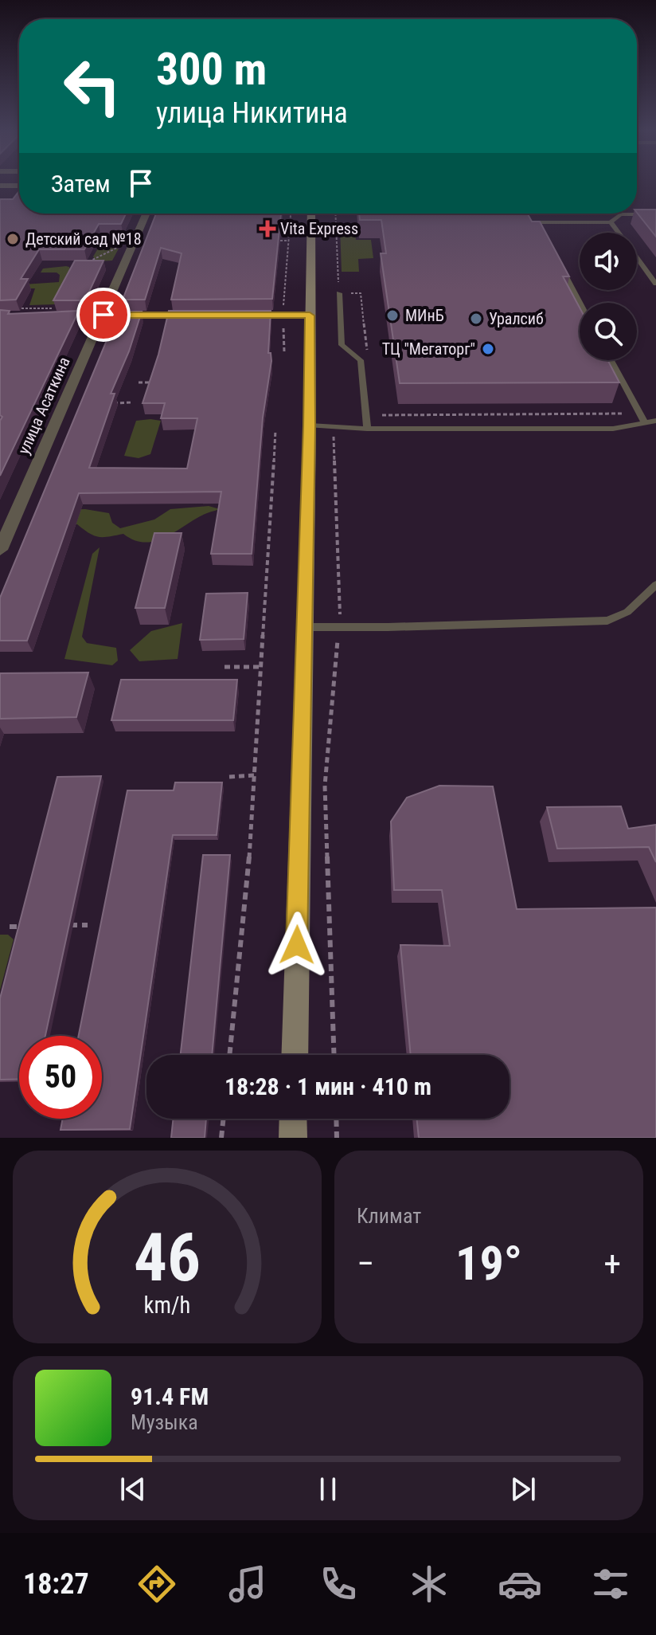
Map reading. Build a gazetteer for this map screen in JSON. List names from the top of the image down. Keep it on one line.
{"streets":{"street":["улица Асаткина"]},"places":{"health":["Vita Express"],"other":["Детский сад №18","МИнБ","Уралсиб","ТЦ \"Мегаторг\""]},"page":{"turn":["300 m","улица Никитина"],"then":"Затем","limit":"50","trip":"18:28 · 1 мин · 410 m","tile":"Климат","heat":["−","19°","+"],"song":["91.4 FM","Музыка"],"tabs":"18:27","gauge":["46","km/h"]}}
